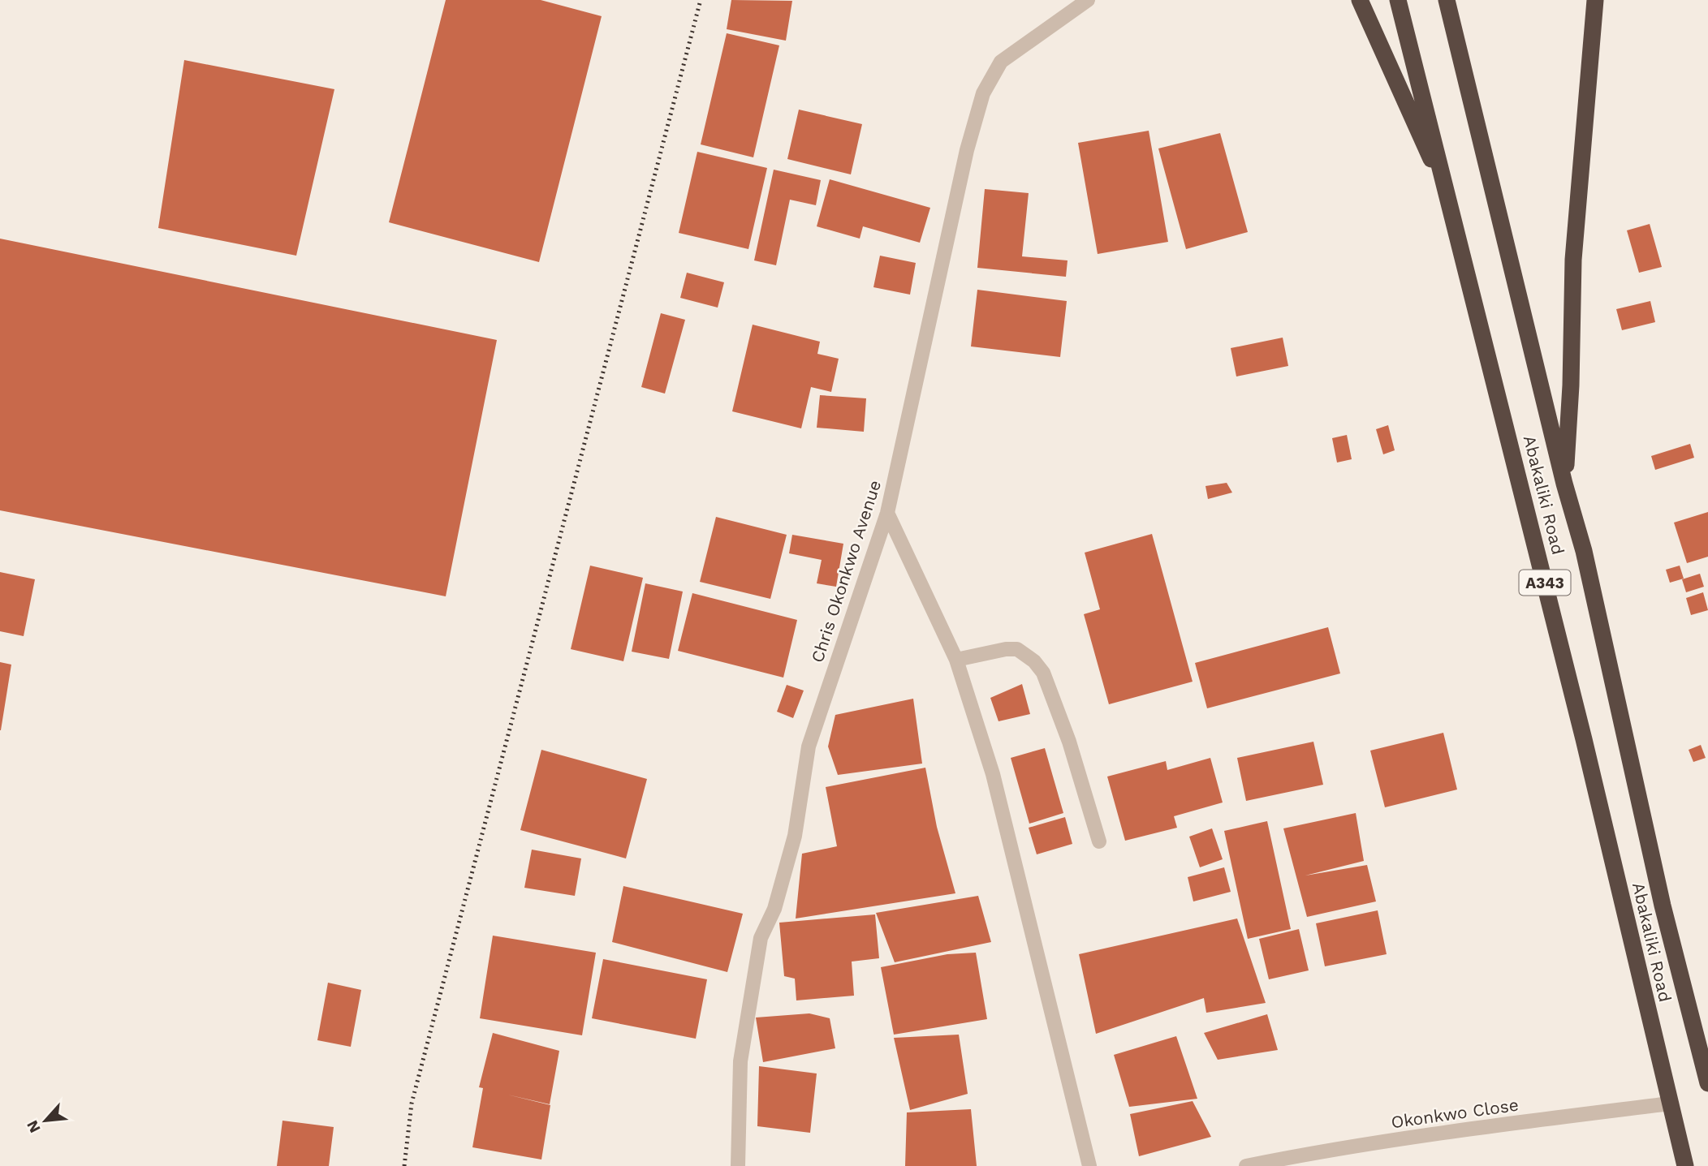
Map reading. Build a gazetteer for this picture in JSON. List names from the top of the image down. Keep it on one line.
{"streets":{"highway":["Abakaliki Road","A343"],"street":["Chris Okonkwo Avenue","Okonkwo Close"]},"crossings":[["Abakaliki Road","Okonkwo Close"]],"north":"bottom left"}
